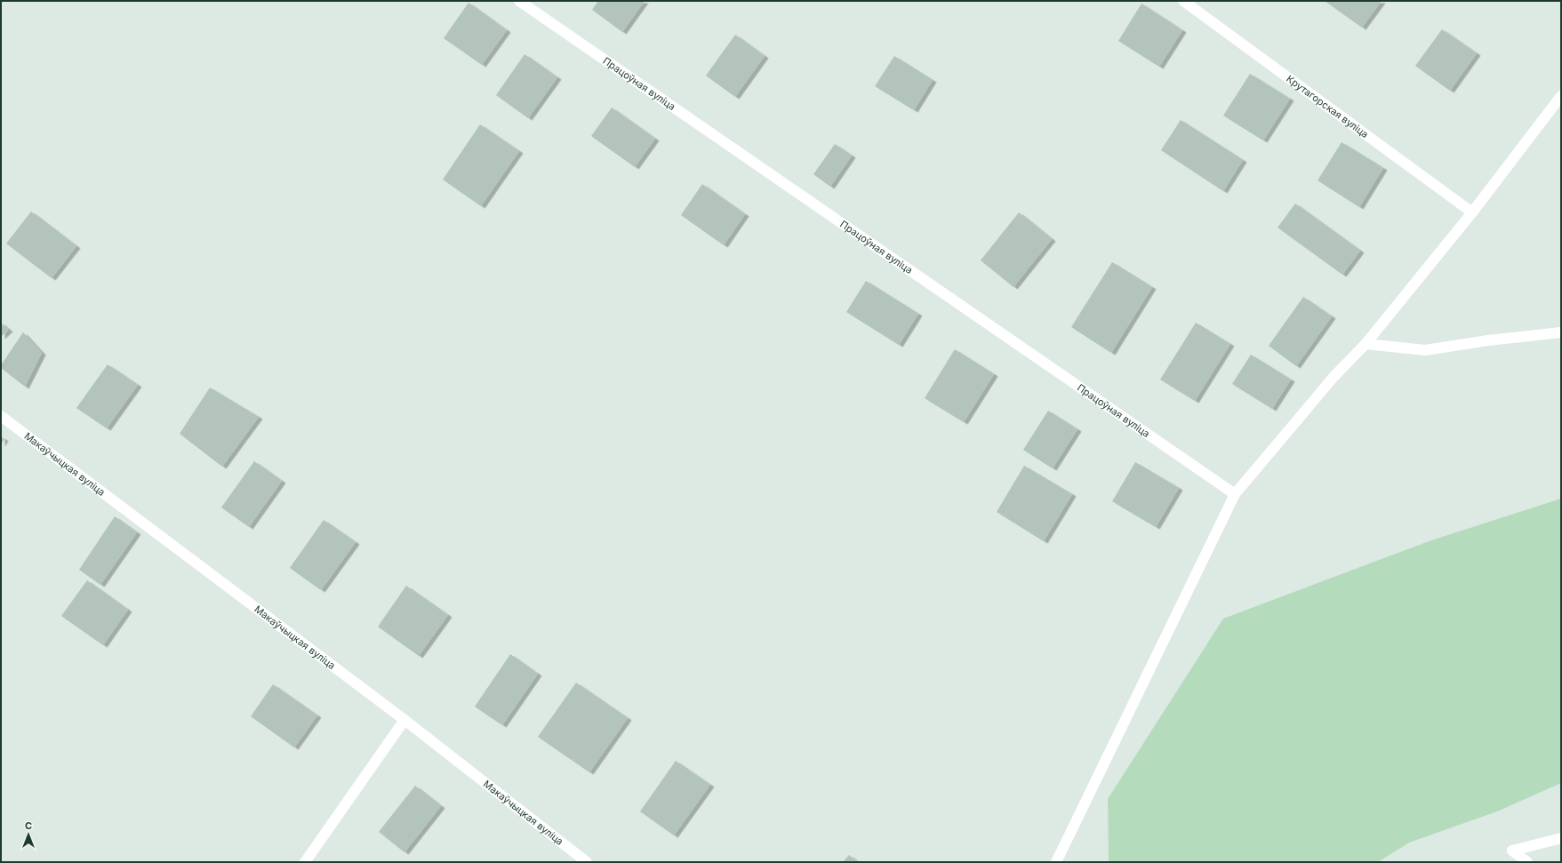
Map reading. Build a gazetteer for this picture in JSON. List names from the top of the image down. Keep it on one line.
{"streets":{"street":["Працоўная вуліца","Крутагорская вуліца","Макаўчыцкая вуліца"]},"north":"top"}
